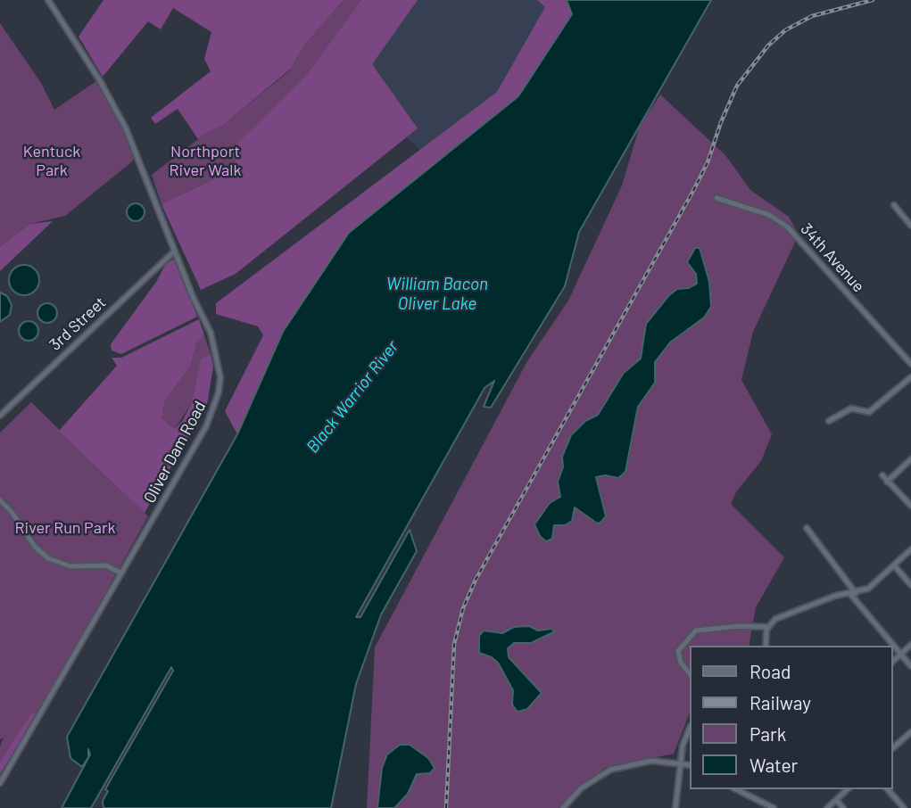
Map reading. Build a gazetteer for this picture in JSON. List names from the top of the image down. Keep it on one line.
{"streets":{"street":["34th Avenue","3rd Street","Oliver Dam Road"]},"crossings":[["3rd Street","Oliver Dam Road"]],"water":["William Bacon Oliver Lake","Black Warrior River"],"parks":["Kentuck Park","Northport River Walk","River Run Park"],"legend":["Road","Railway","Park","Water"]}
